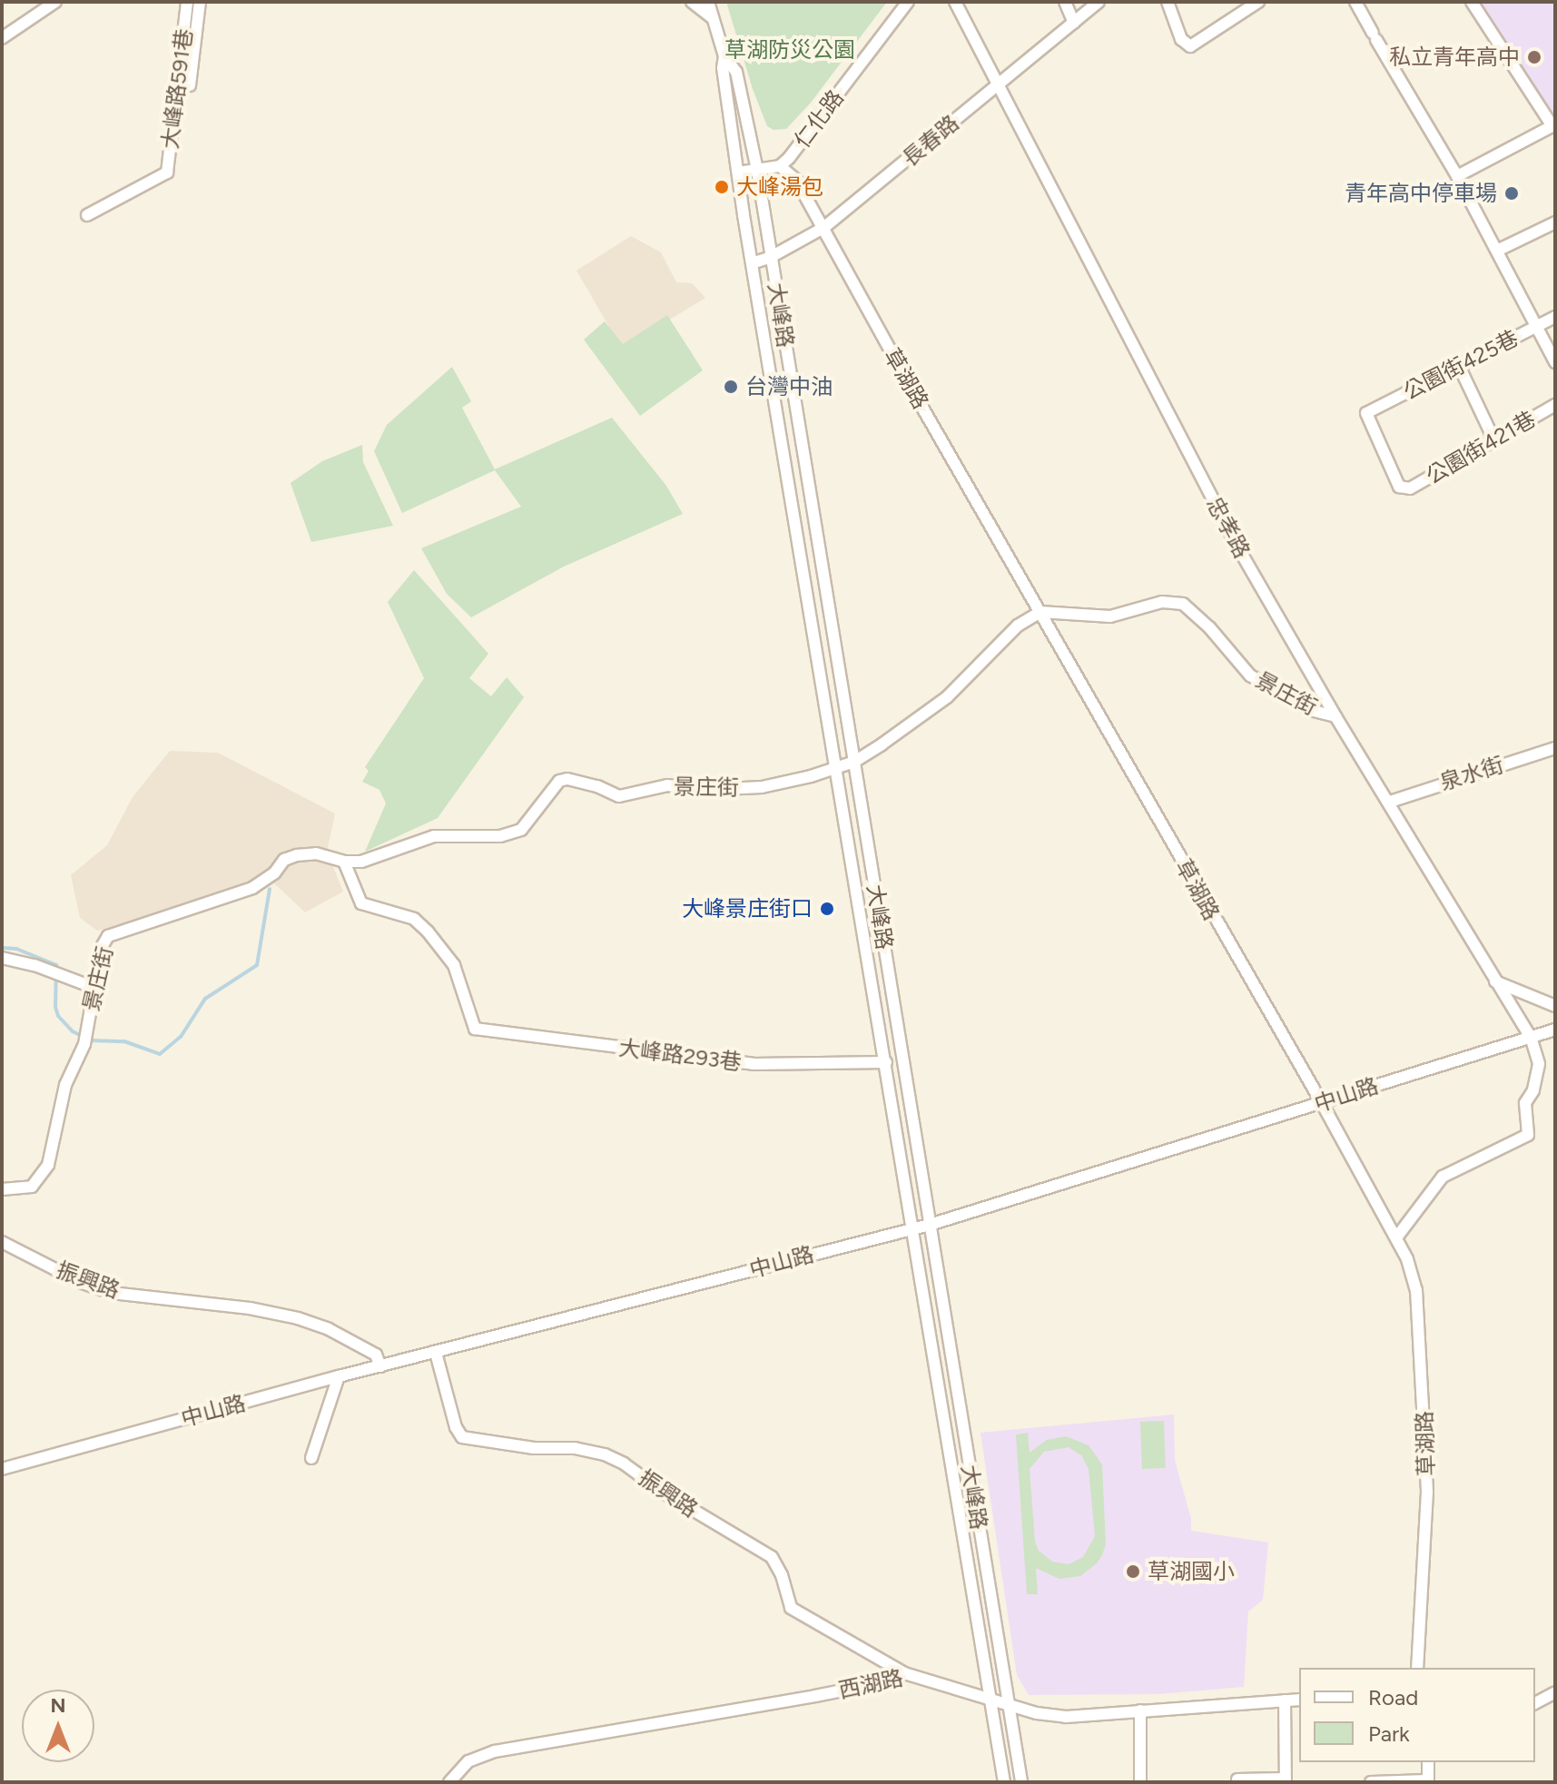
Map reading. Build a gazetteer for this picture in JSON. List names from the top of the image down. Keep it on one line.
{"streets":{"street":["大峰路591巷","仁化路","長春路","大峰路","公園街425巷","草湖路","公園街421巷","忠孝路","景庄街","泉水街","大峰路293巷","中山路","振興路","西湖路"]},"crossings":[["仁化路","大峰路"],["仁化路","草湖路"],["長春路","大峰路"],["長春路","草湖路"],["長春路","忠孝路"],["大峰路","景庄街"],["大峰路","大峰路293巷"],["大峰路","中山路"],["大峰路","西湖路"],["公園街425巷","公園街421巷"],["草湖路","景庄街"],["草湖路","中山路"],["忠孝路","景庄街"],["忠孝路","泉水街"],["忠孝路","中山路"],["景庄街","大峰路293巷"],["中山路","振興路"],["振興路","西湖路"]],"parks":["草湖防災公園"],"places":["私立青年高中","大峰湯包","青年高中停車場","台灣中油","大峰景庄街口","草湖國小"],"legend":["Road","Park"],"north":"top"}
